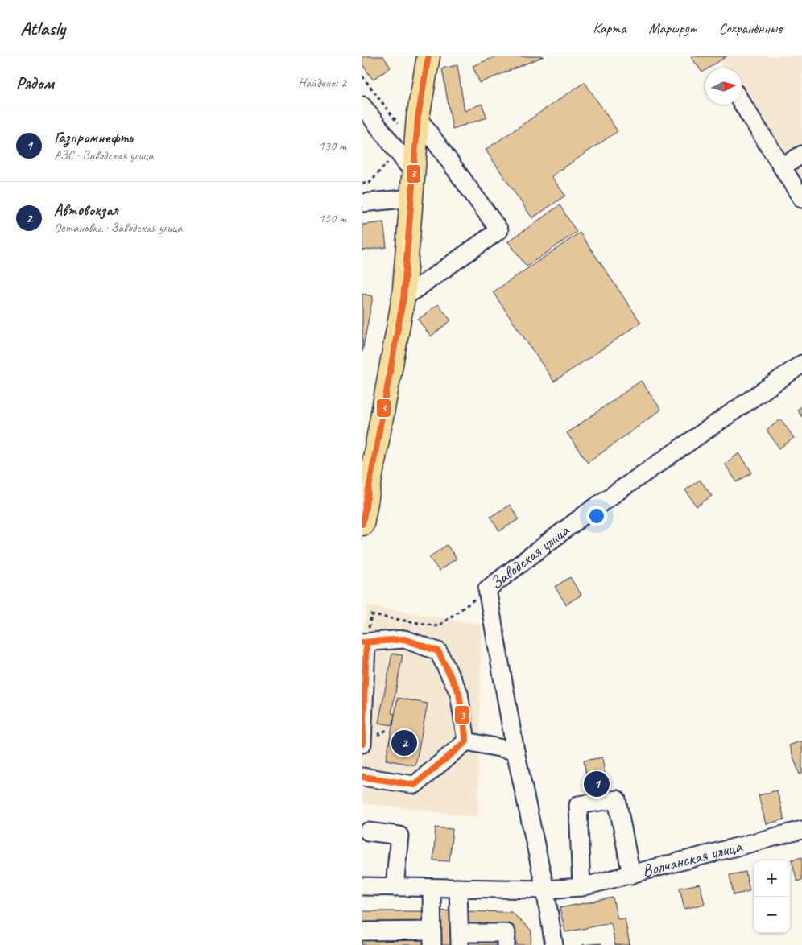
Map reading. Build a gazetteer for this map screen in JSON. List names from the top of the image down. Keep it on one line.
{"streets":{"street":["Заводская улица","Волчанская улица"]},"crossings":[["Заводская улица","Волчанская улица"]],"lines":["transit line 3"],"north":"right","page":{"header":"Atlasly","nav":["Карта","Маршрут","Сохранённые"],"heading":["Рядом","Найдено: 2"],"list":[{"mark":"1","name":"Газпромнефть","note":"АЗС · Заводская улица","value":"130 m"},{"mark":"2","name":"Автовокзал","note":"Остановка · Заводская улица","value":"150 m"}],"pins":["2","1"],"map_buttons":["+","−"]}}
